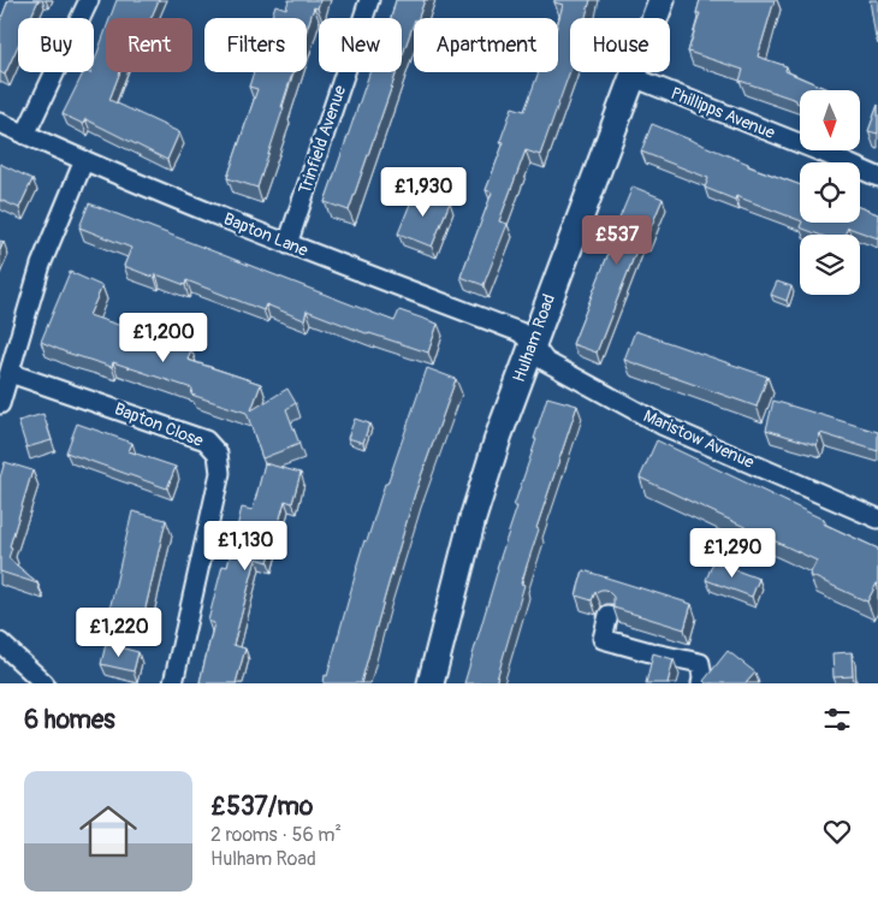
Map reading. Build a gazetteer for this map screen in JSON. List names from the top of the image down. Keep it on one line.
{"streets":{"street":["Phillipps Avenue","Trinfield Avenue","Bapton Lane","Hulham Road","Bapton Close","Maristow Avenue"]},"crossings":[["Phillipps Avenue","Hulham Road"],["Trinfield Avenue","Bapton Lane"],["Bapton Lane","Hulham Road"],["Bapton Lane","Maristow Avenue"],["Hulham Road","Maristow Avenue"]],"north":"bottom","page":{"chip":["Buy","Rent","Filters","New","Apartment","House"],"price":["£1,930","£537","£1,200","£1,130","£1,290","£1,220"],"heading":"6 homes","list":[{"name":"£537/mo","note":"2 rooms · 56 m² · Hulham Road"}]}}
